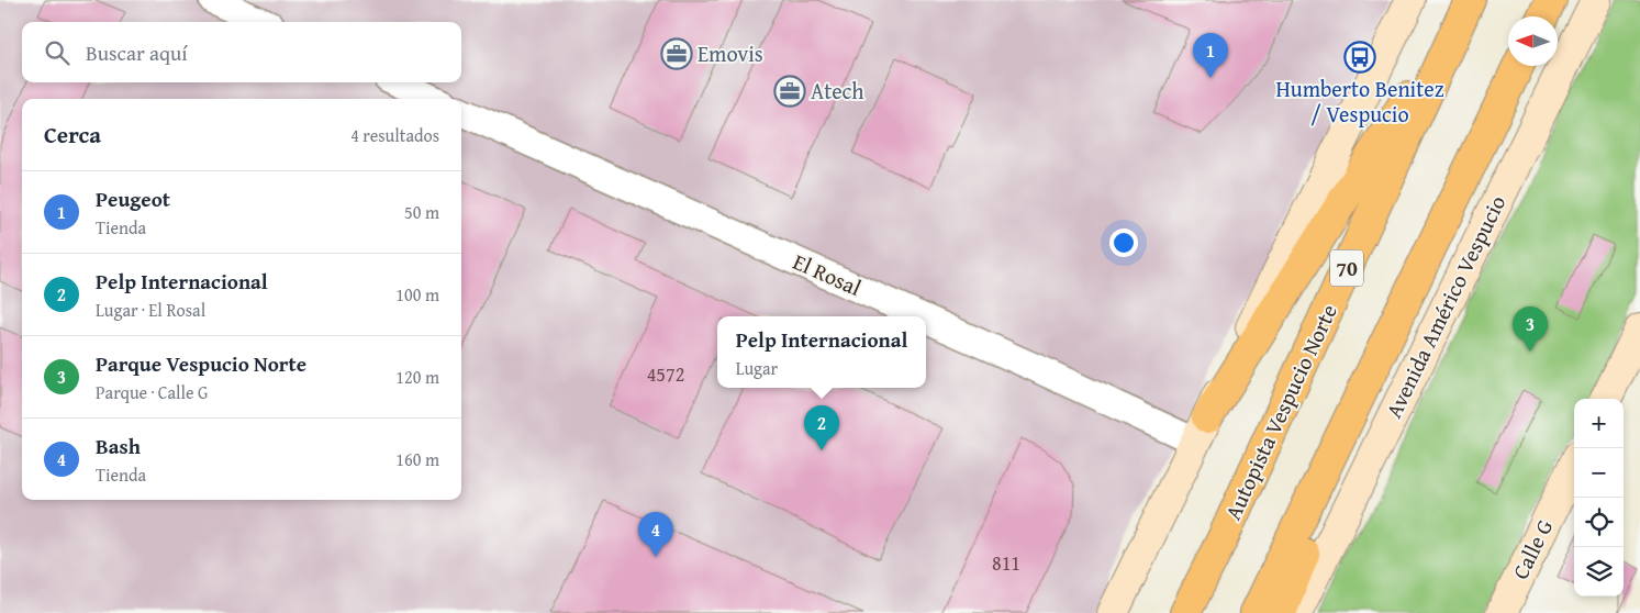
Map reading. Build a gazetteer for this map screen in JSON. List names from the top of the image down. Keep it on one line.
{"streets":{"highway":["70","Autopista Vespucio Norte"],"main road":["Avenida Américo Vespucio","Calle G"],"street":["El Rosal"]},"places":{"office":["Emovis","Atech"],"bus stop":["Humberto Benitez / Vespucio"]},"house_numbers":["4572","811"],"north":"left","page":{"search":"Buscar aquí","pins":["1","3","2","4"],"heading":["Cerca","4 resultados"],"list":[{"mark":"1","name":"Peugeot","note":"Tienda","value":"50 m"},{"mark":"2","name":"Pelp Internacional","note":"Lugar · El Rosal","value":"100 m"},{"mark":"3","name":"Parque Vespucio Norte","note":"Parque · Calle G","value":"120 m"},{"mark":"4","name":"Bash","note":"Tienda","value":"160 m"}],"popup":["Pelp Internacional","Lugar"],"map_buttons":["+","−"]}}
